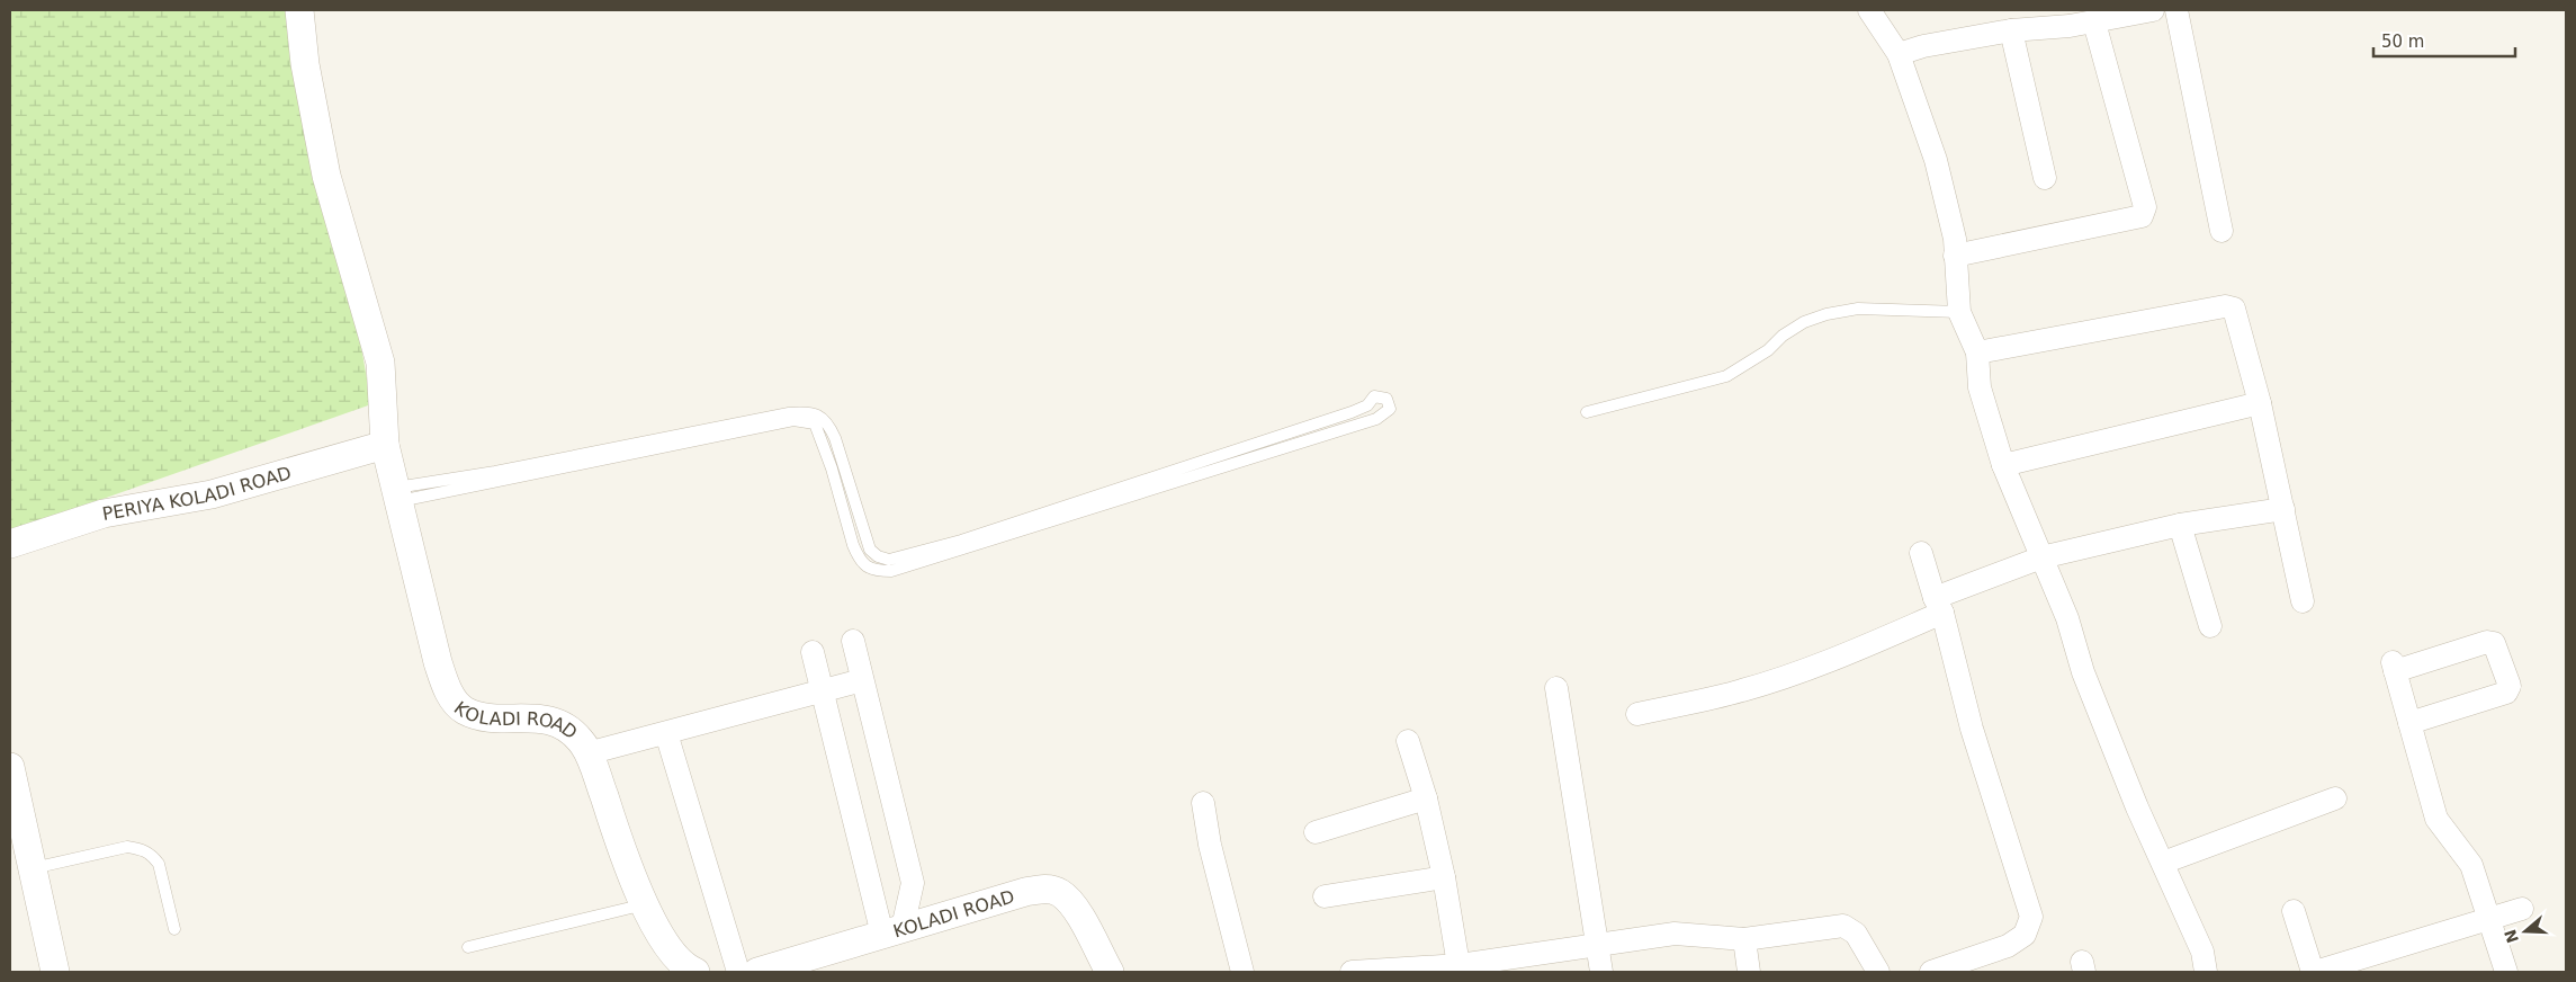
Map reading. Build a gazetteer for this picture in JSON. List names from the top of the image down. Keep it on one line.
{"streets":{"street":["PERIYA KOLADI ROAD","KOLADI ROAD"]},"crossings":[["PERIYA KOLADI ROAD","KOLADI ROAD"]],"scale_bar":"50 m","north":"left"}
